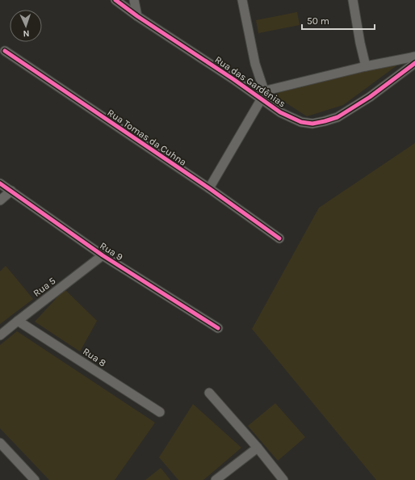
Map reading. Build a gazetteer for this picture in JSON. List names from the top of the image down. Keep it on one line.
{"streets":{"street":["Rua das Gardênias","Rua Tomas da Cuhna","Rua 9","Rua 5","Rua 8"]},"crossings":[["Rua 9","Rua 5"],["Rua 5","Rua 8"]],"scale_bar":"50 m","north":"bottom"}
